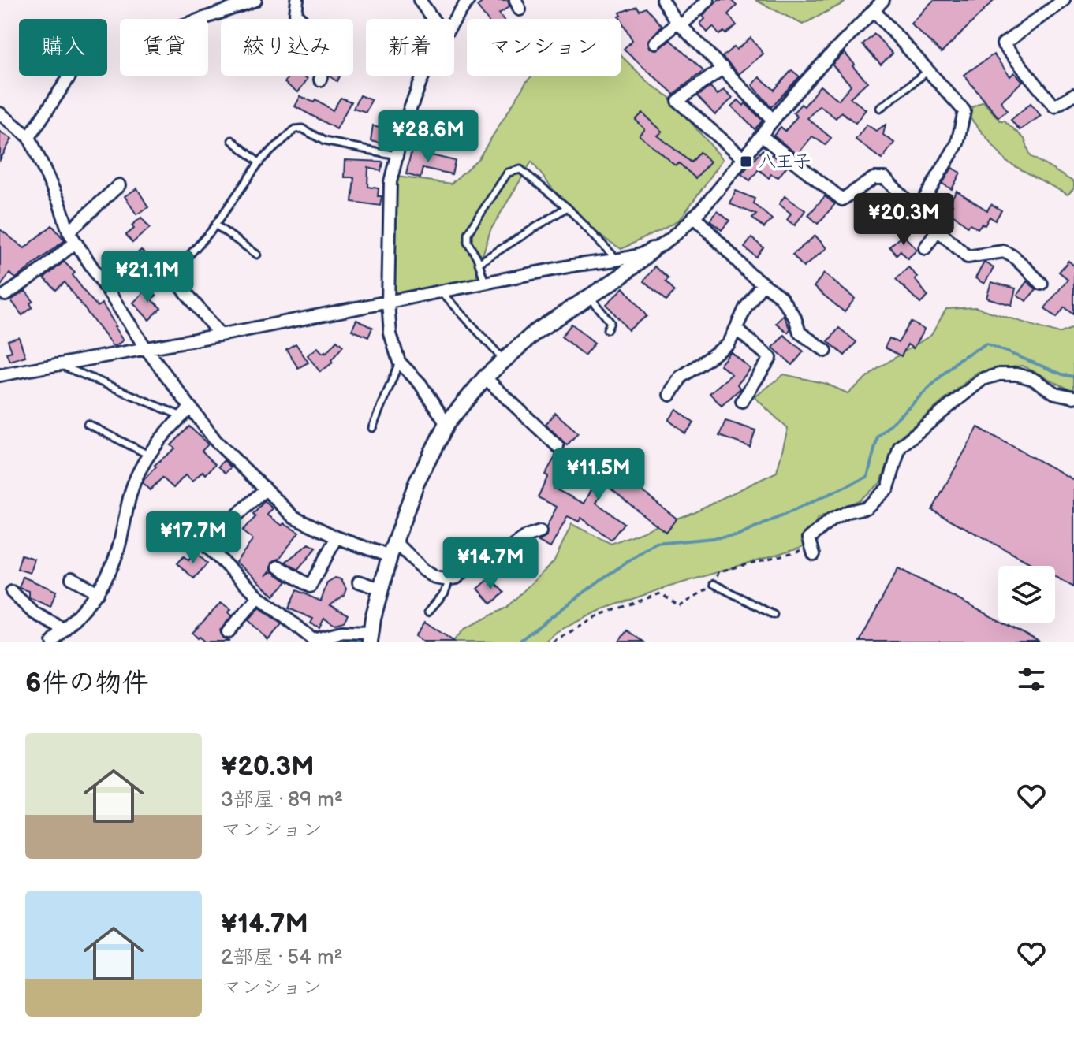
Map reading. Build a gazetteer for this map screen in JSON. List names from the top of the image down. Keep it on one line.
{"places":{"transit":["八王子"]},"page":{"chip":["購入","賃貸","絞り込み","新着","マンション"],"price":["¥28.6M","¥20.3M","¥21.1M","¥11.5M","¥17.7M","¥14.7M"],"heading":"6件の物件","list":[{"name":"¥20.3M","note":"3部屋 · 89 m² · マンション"},{"name":"¥14.7M","note":"2部屋 · 54 m² · マンション"}]}}
